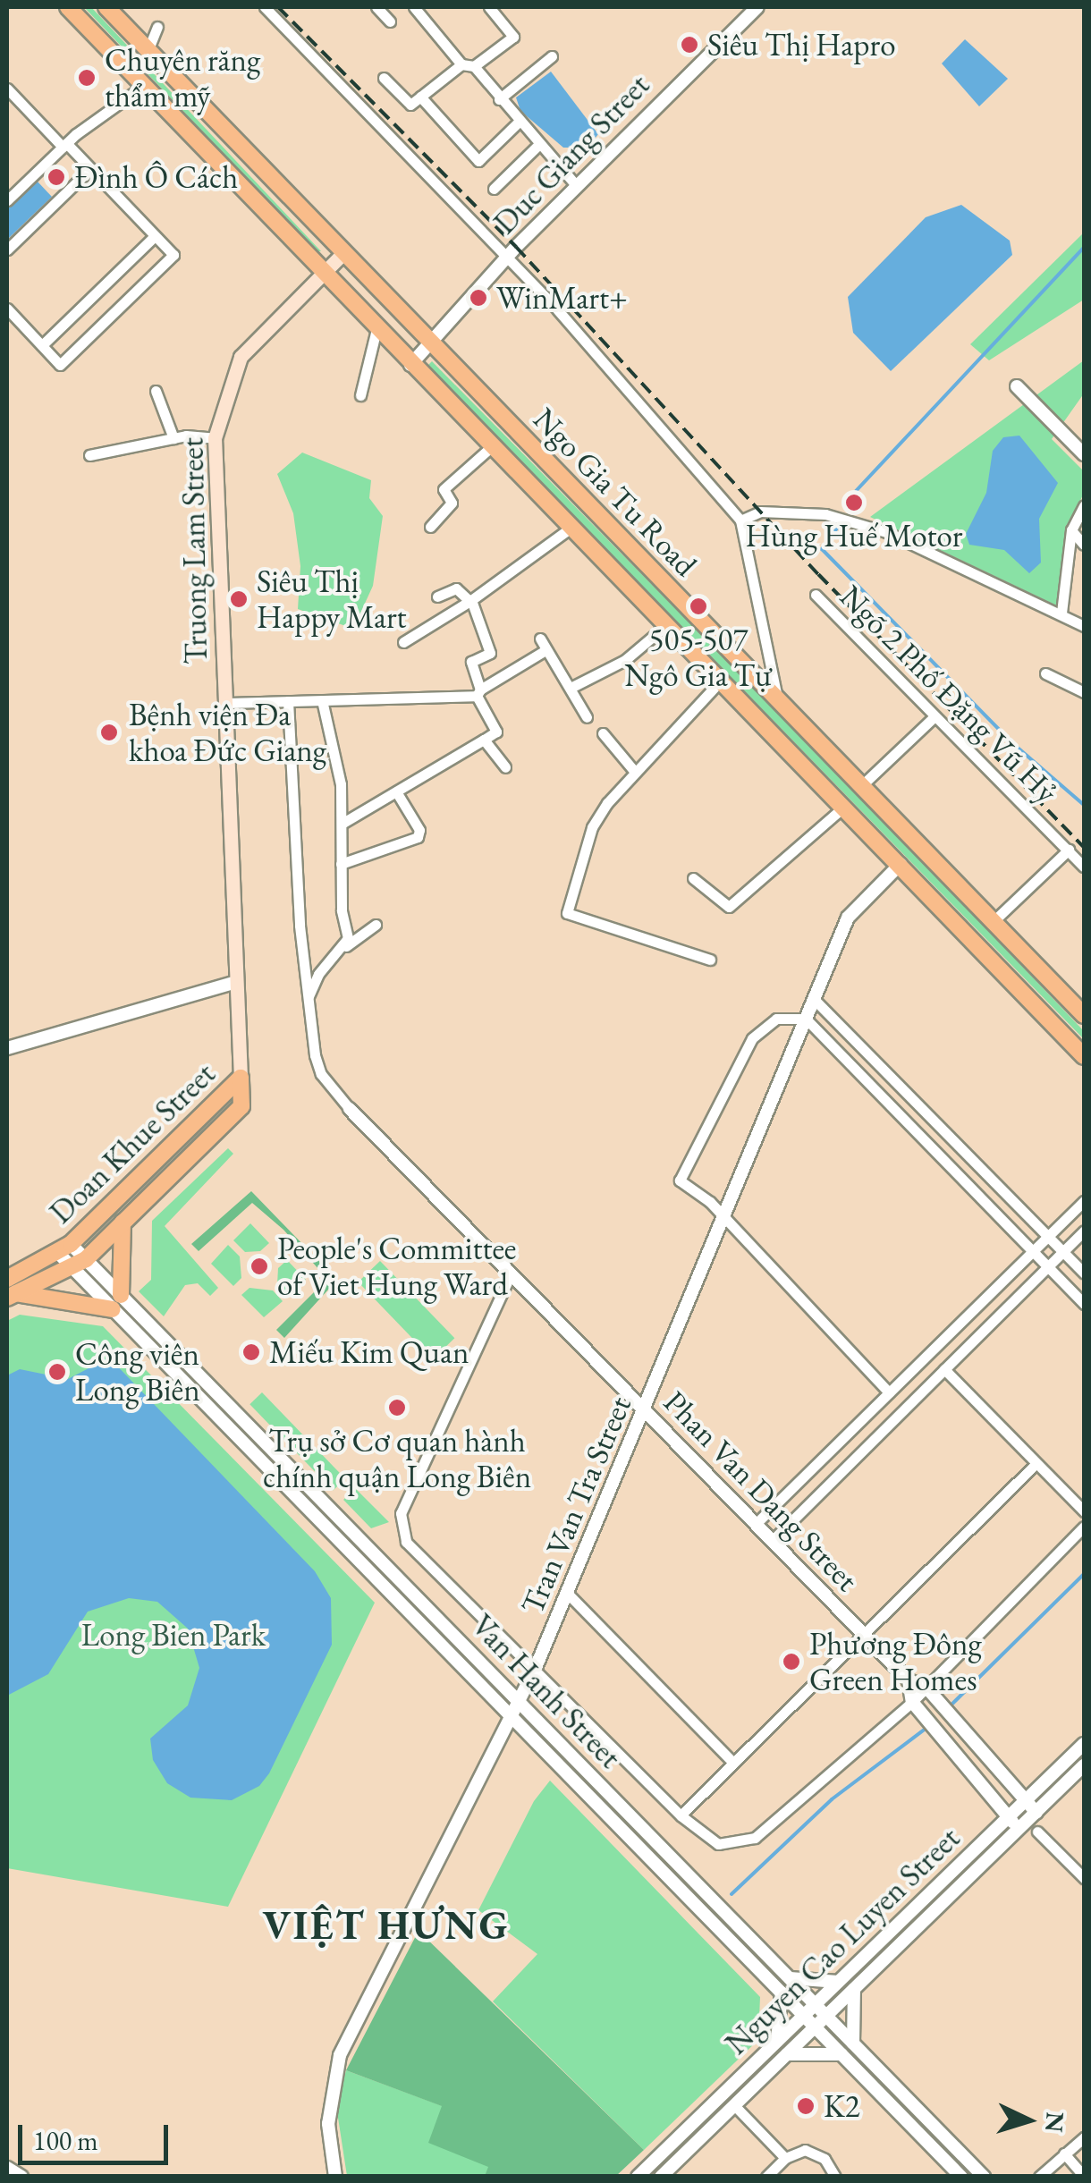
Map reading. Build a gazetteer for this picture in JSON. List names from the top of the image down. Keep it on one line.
{"streets":{"main road":["Ngo Gia Tu Road","Truong Lam Street","Doan Khue Street"],"street":["Duc Giang Street","Ngõ 2 Phố Đặng Vũ Hỷ","Phan Van Dang Street","Tran Van Tra Street","Van Hanh Street","Nguyen Cao Luyen Street"]},"crossings":[["Duc Giang Street","Ngo Gia Tu Road"],["Ngo Gia Tu Road","Truong Lam Street"],["Ngo Gia Tu Road","Tran Van Tra Street"],["Truong Lam Street","Doan Khue Street"],["Doan Khue Street","Van Hanh Street"],["Phan Van Dang Street","Tran Van Tra Street"],["Phan Van Dang Street","Nguyen Cao Luyen Street"],["Tran Van Tra Street","Van Hanh Street"],["Van Hanh Street","Nguyen Cao Luyen Street"]],"districts":["VIỆT HƯNG"],"parks":["Long Bien Park"],"places":["Siêu Thị Hapro","Chuyên răng thẩm mỹ","Đình Ô Cách","WinMart+","Hùng Huế Motor","Siêu Thị Happy Mart","505-507 Ngô Gia Tự","Bệnh viện Đa khoa Đức Giang","People's Committee of Viet Hung Ward","Miếu Kim Quan","Công viên Long Biên","Trụ sở Cơ quan hành chính quận Long Biên","Phương Đông Green Homes","K2"],"scale_bar":"100 m","north":"right"}
